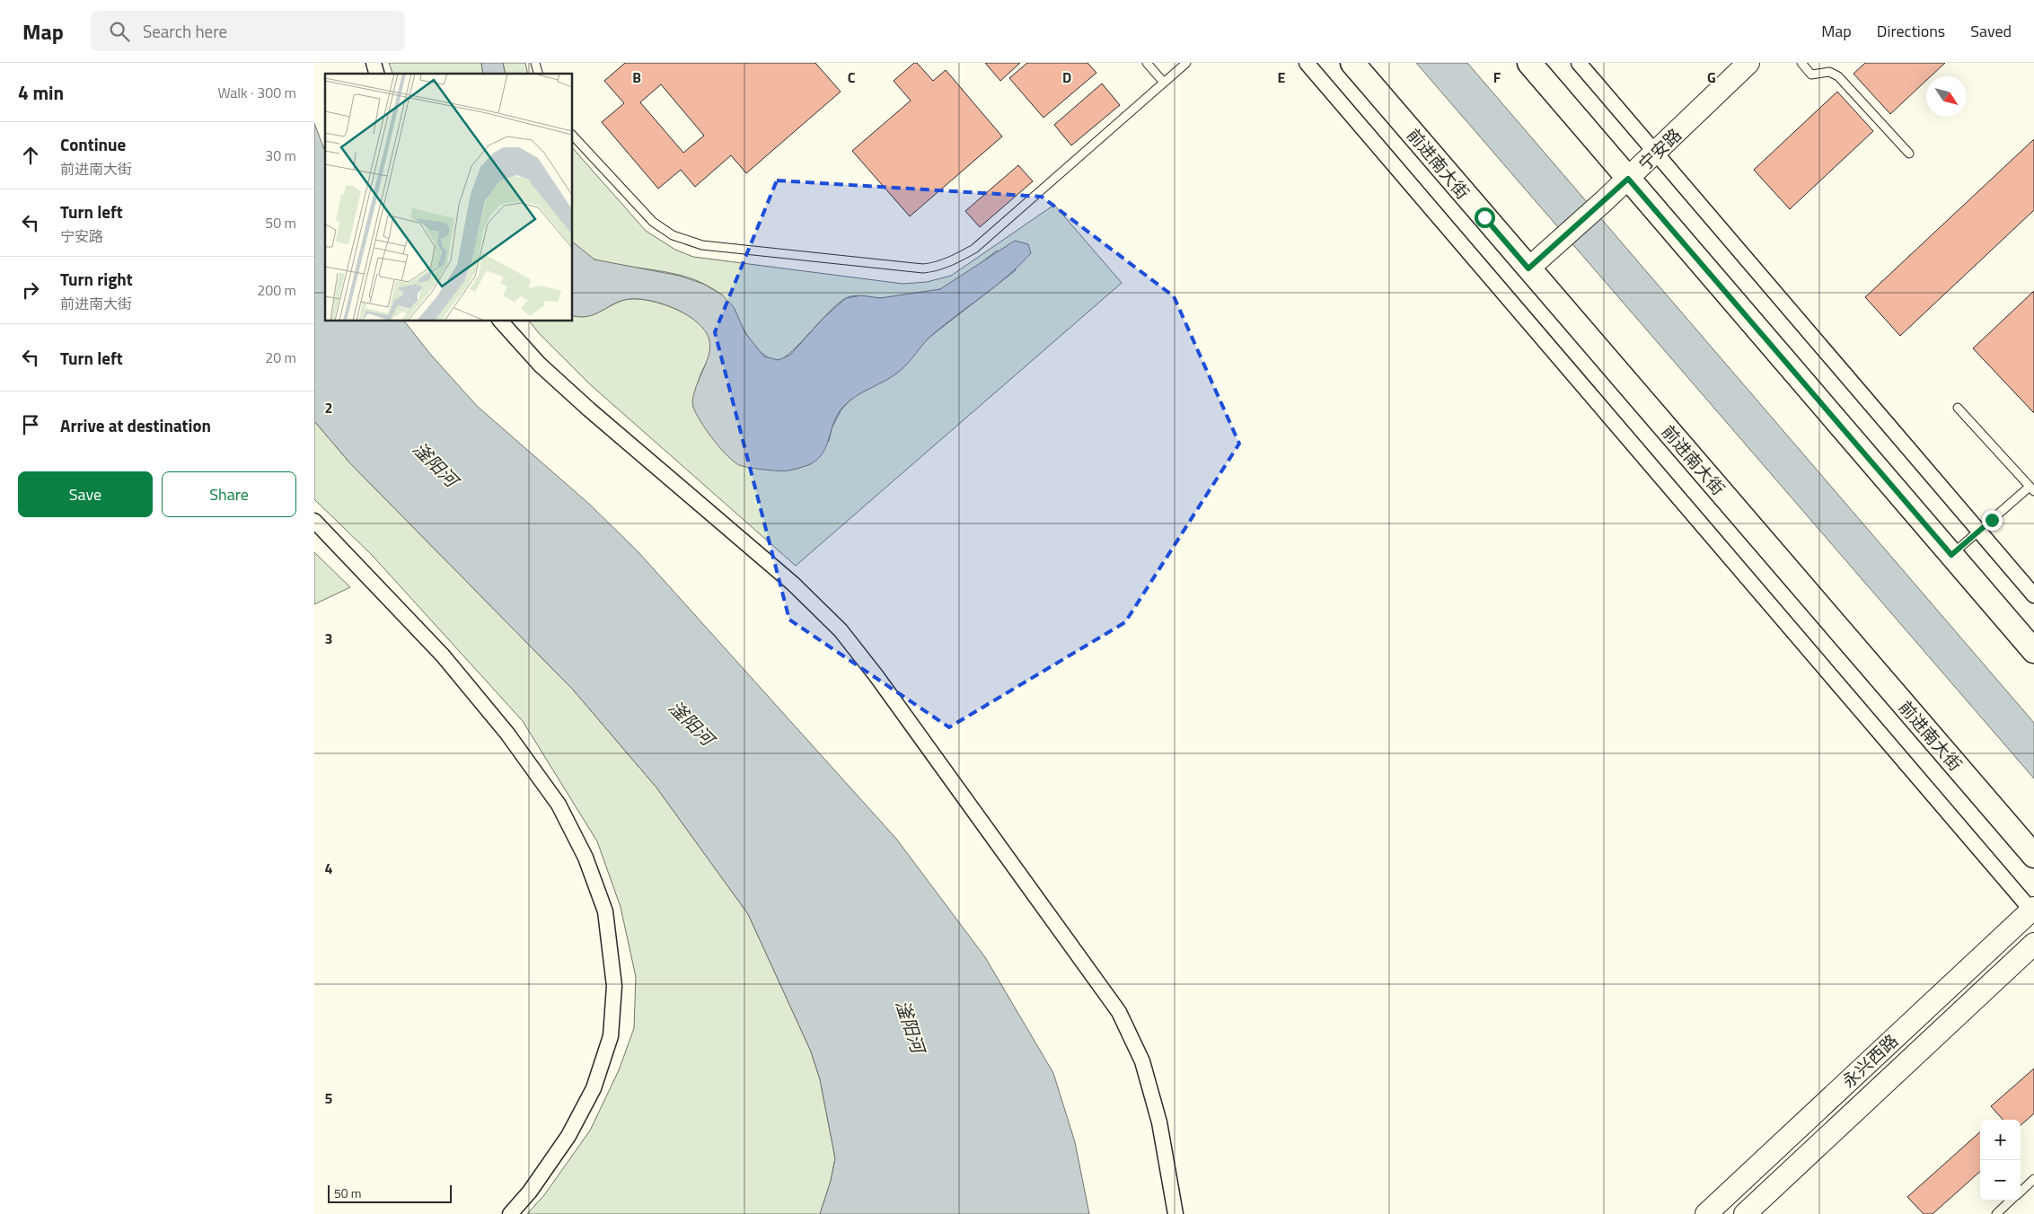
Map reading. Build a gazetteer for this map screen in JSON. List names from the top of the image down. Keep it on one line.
{"streets":{"main road":["宁安路","前进南大街","永兴西路"]},"crossings":[["宁安路","前进南大街"]],"water":["滏阳河"],"scale_bar":"50 m","north":"bottom right","page":{"header":"Map","search":"Search here","nav":["Map","Directions","Saved"],"heading":["4 min","Walk · 300 m"],"list":[["Continue","前进南大街","30 m"],["Turn left","宁安路","50 m"],["Turn right","前进南大街","200 m"],["Turn left","20 m"],"Arrive at destination"],"buttons":["Save","Share"],"map_buttons":["+","−"],"scale":"50 m"},"grid":{"columns":["B","C","D","E","F","G"],"rows":["2","3","4","5"]}}
